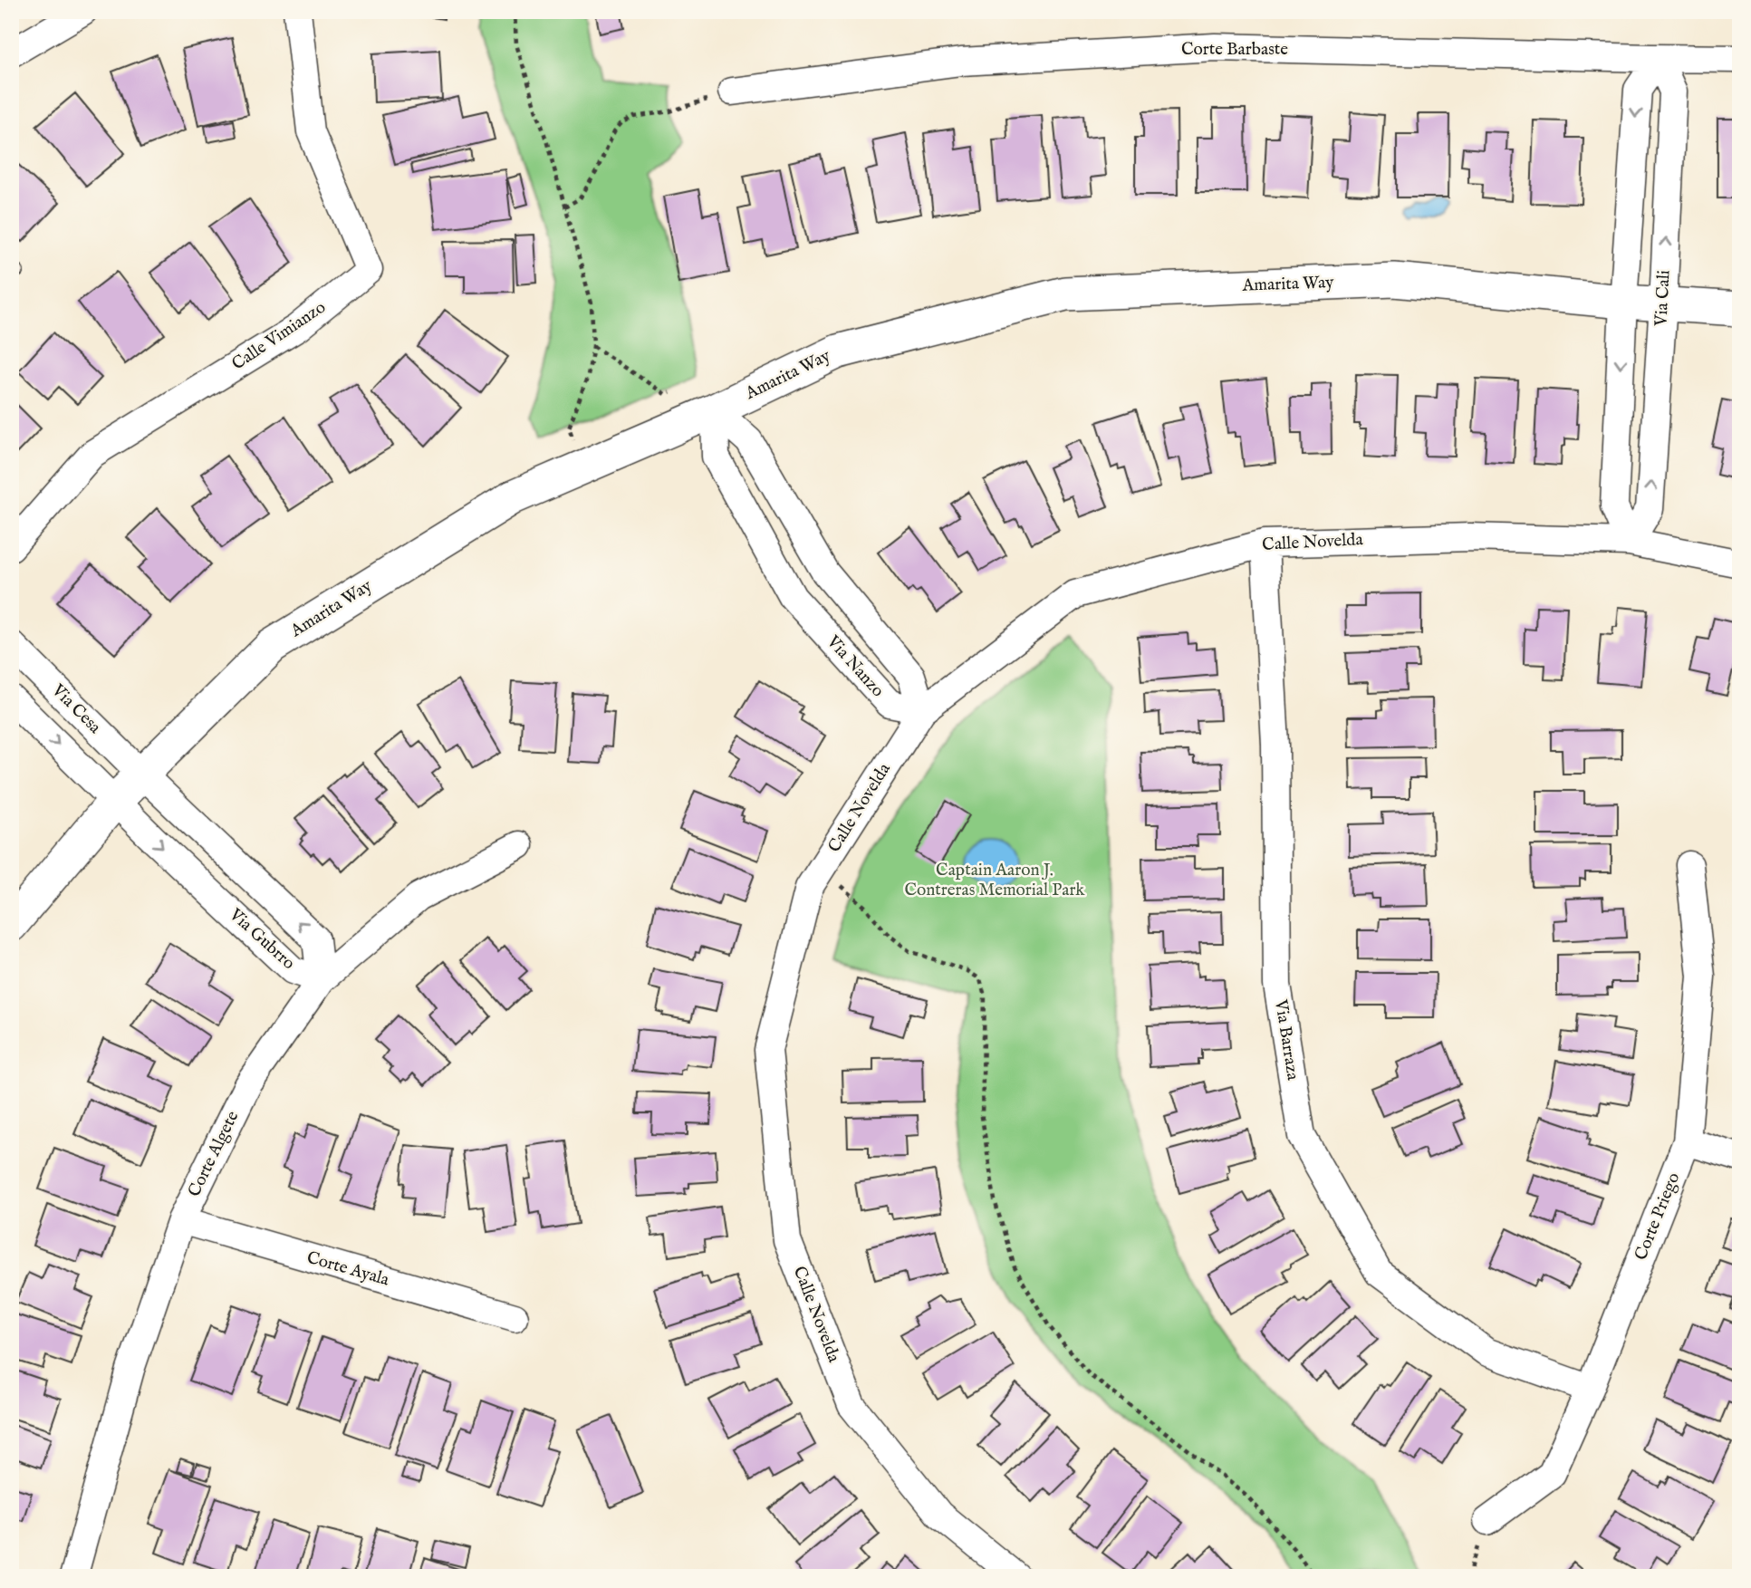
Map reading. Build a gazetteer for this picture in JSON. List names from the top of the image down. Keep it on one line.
{"streets":{"street":["Corte Barbaste","Amarita Way","Via Cali","Calle Vimianzo","Calle Novelda","Via Nanzo","Via Cesa","Via Gubrro","Via Barraza","Corte Algete","Corte Priego","Corte Ayala"]},"crossings":[["Corte Barbaste","Via Cali"],["Amarita Way","Via Cali"],["Amarita Way","Via Nanzo"],["Amarita Way","Via Cesa"],["Amarita Way","Via Gubrro"],["Via Cali","Calle Novelda"],["Calle Novelda","Via Nanzo"],["Calle Novelda","Via Barraza"],["Via Cesa","Via Gubrro"],["Via Gubrro","Corte Algete"],["Via Barraza","Corte Priego"],["Corte Algete","Corte Ayala"]],"parks":["Captain Aaron J. Contreras Memorial Park"]}
